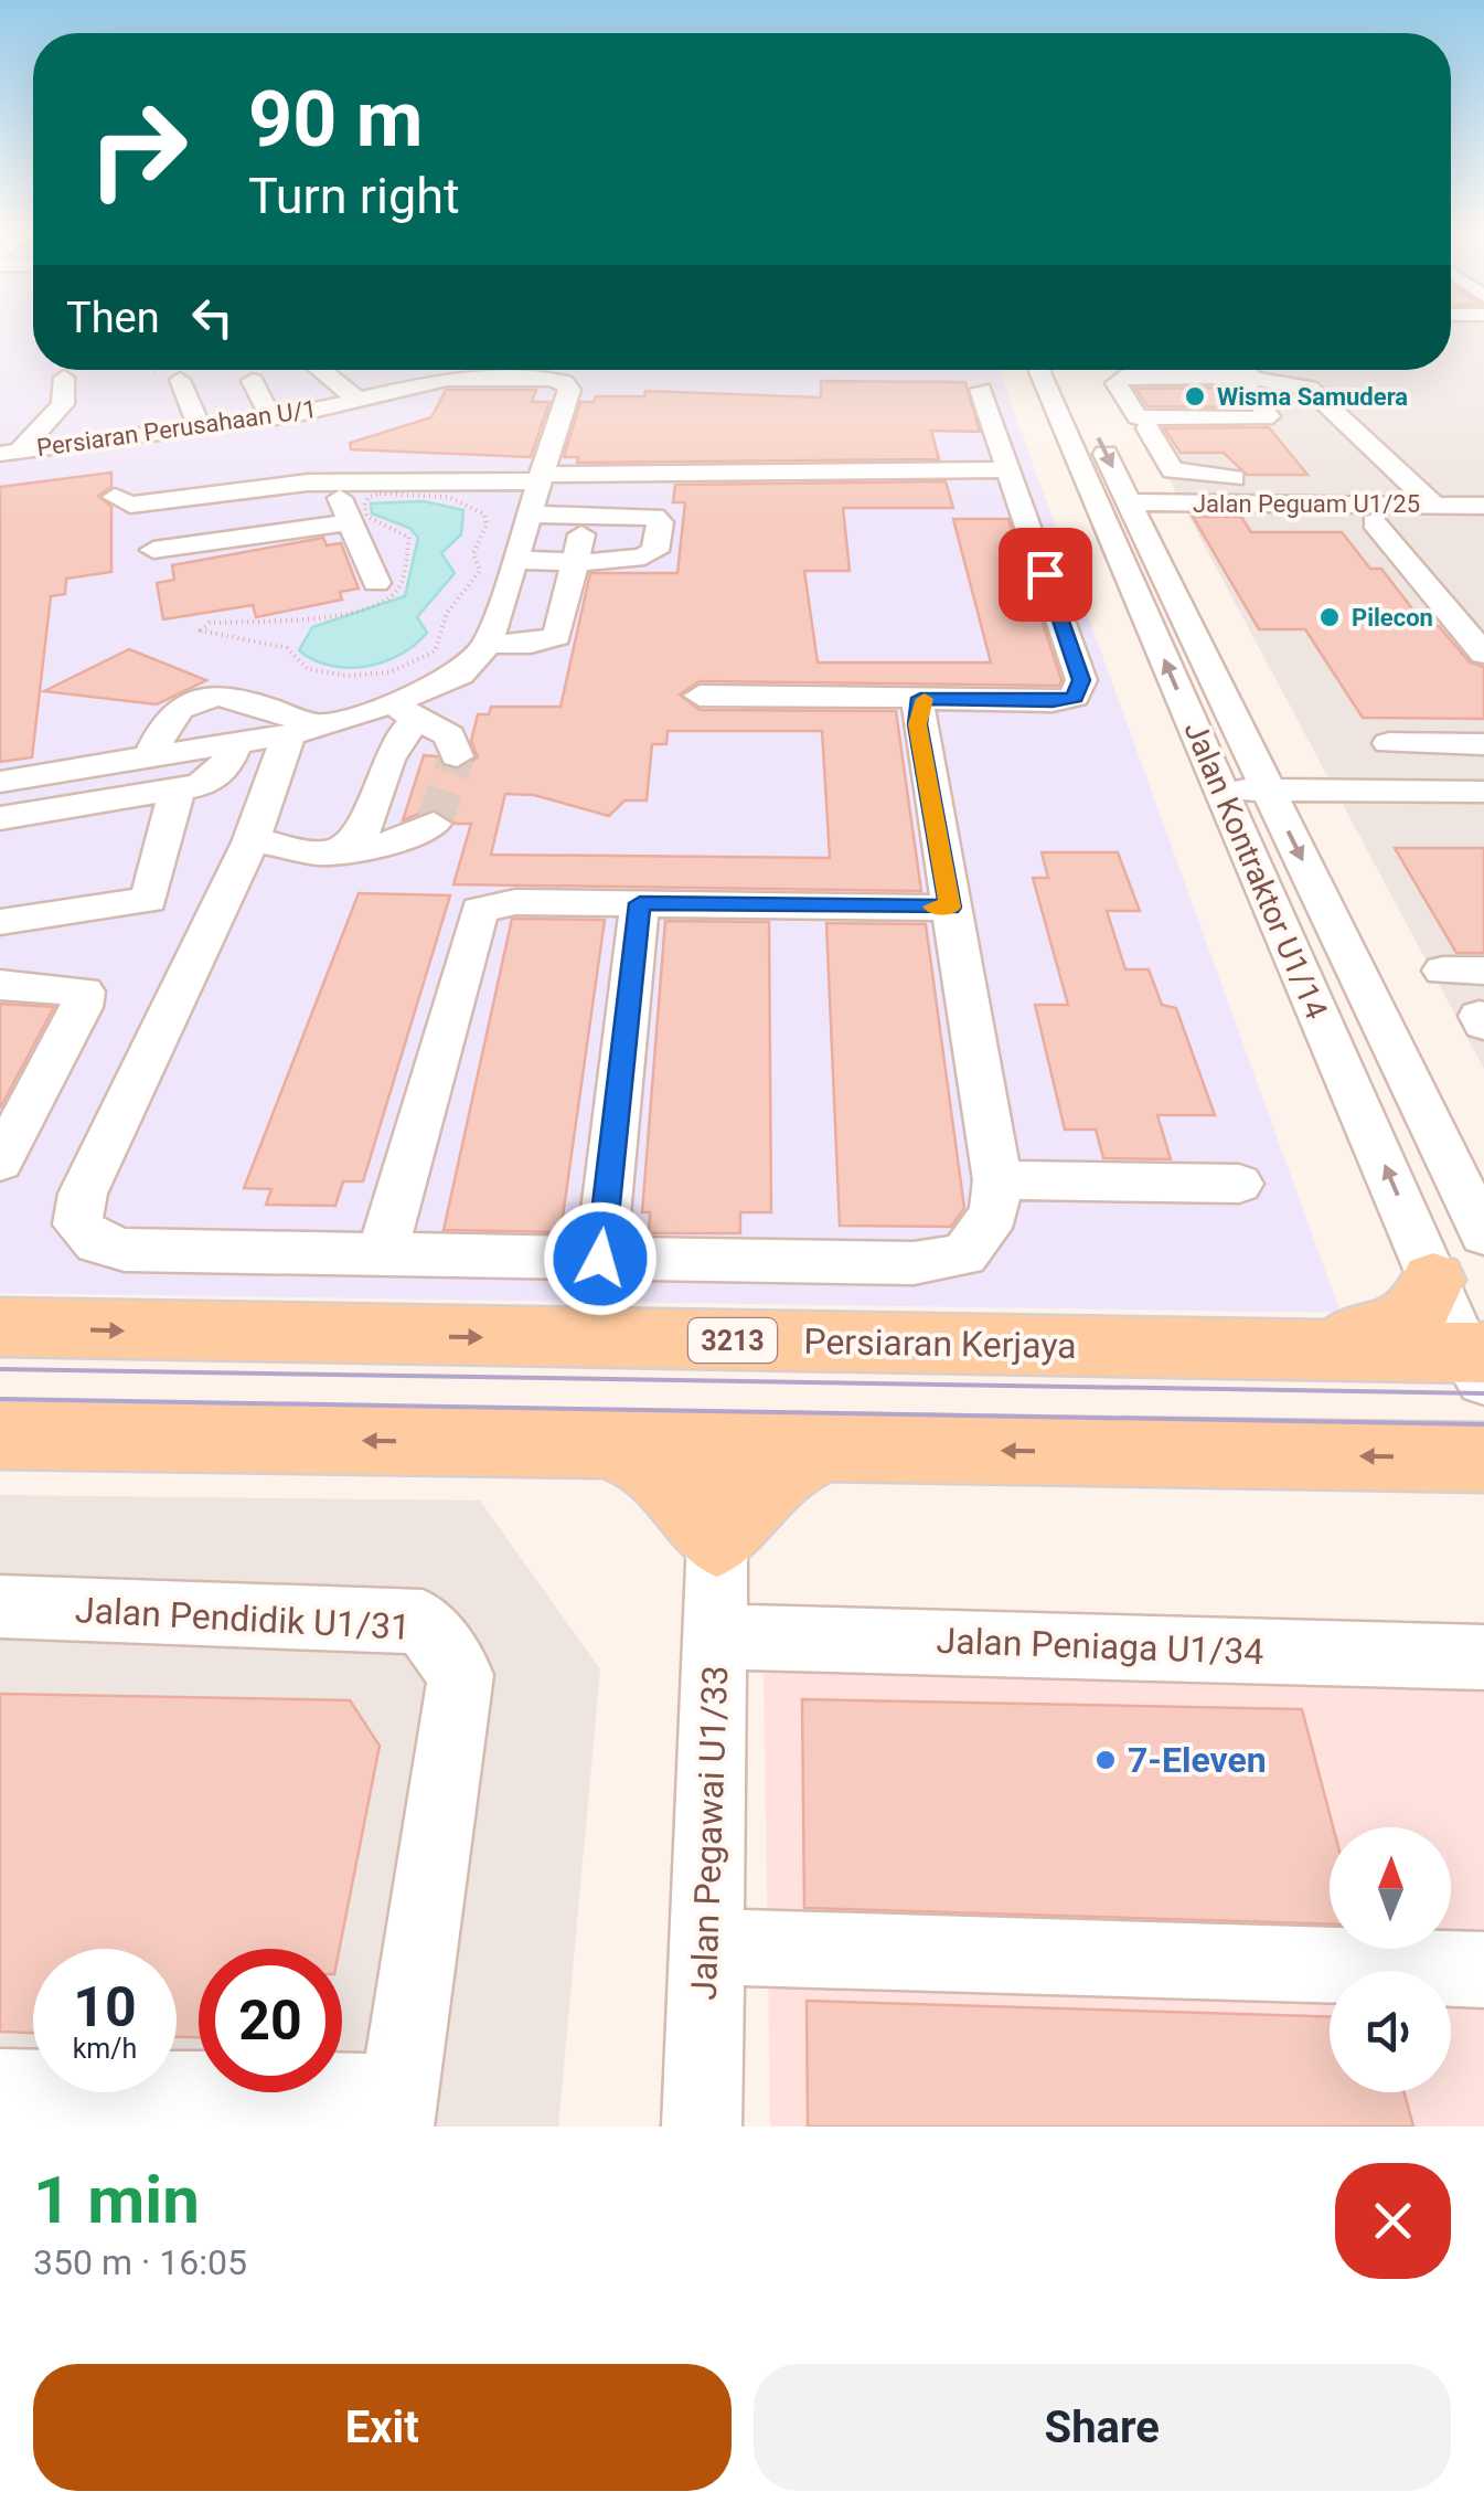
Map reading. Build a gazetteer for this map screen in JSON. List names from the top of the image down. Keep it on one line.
{"streets":{"main road":["3213","Persiaran Kerjaya"],"street":["Persiaran Perusahaan U/1","Jalan Peguam U1/25","Jalan Kontraktor U1/14","Jalan Pendidik U1/31","Jalan Peniaga U1/34","Jalan Pegawai U1/33"]},"crossings":[["Jalan Peguam U1/25","Jalan Kontraktor U1/14"],["Jalan Kontraktor U1/14","Persiaran Kerjaya"],["Jalan Peniaga U1/34","Jalan Pegawai U1/33"]],"places":["Wisma Samudera","Pilecon","7-Eleven"],"north":"top","page":{"turn":["90 m","Turn right"],"then":"Then","speed":"10 km/h","limit":"20","heading":["1 min","350 m · 16:05"],"buttons":["Exit","Share"]}}
